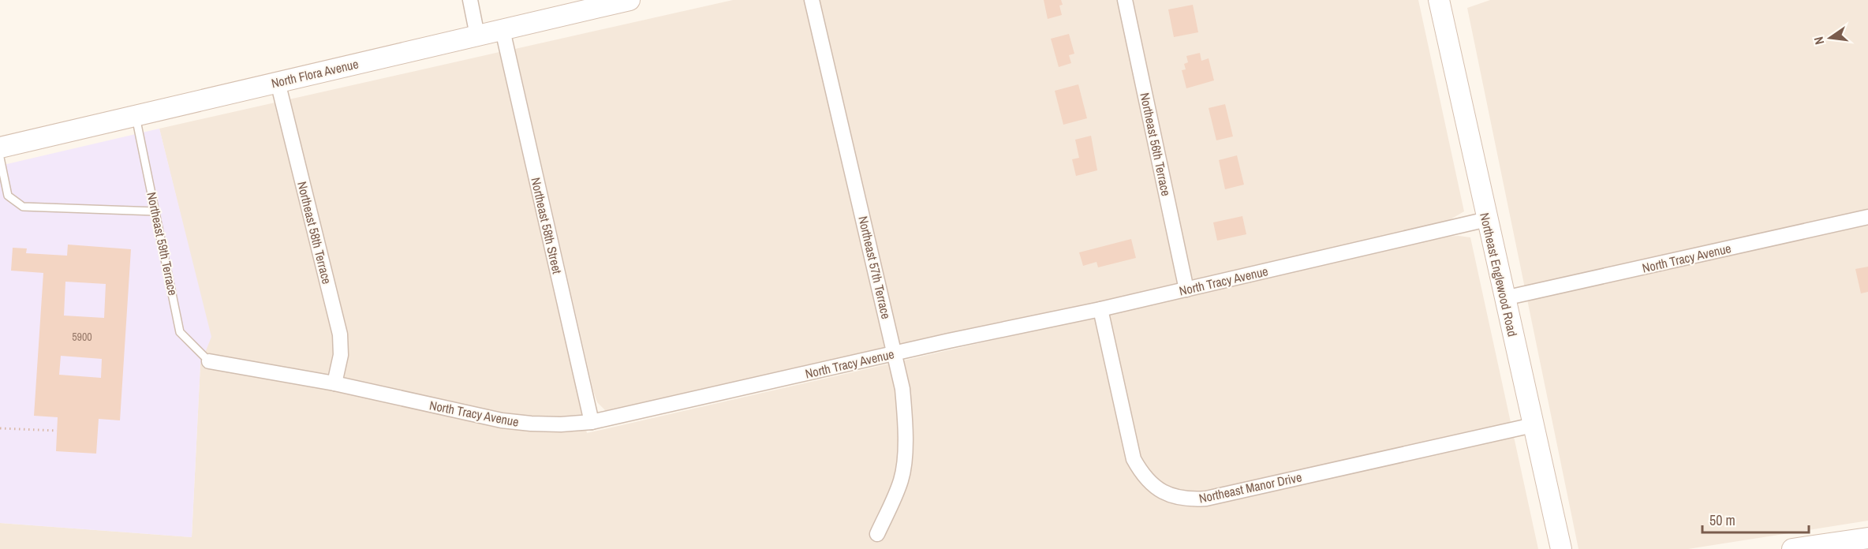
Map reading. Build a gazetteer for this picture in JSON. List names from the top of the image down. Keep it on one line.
{"streets":{"street":["North Flora Avenue","Northeast 56th Terrace","Northeast 58th Street","Northeast 58th Terrace","North Tracy Avenue","Northeast 57th Terrace","Northeast Englewood Road","Northeast Manor Drive"],"lane":["Northeast 59th Terrace"]},"crossings":[["North Flora Avenue","Northeast 58th Street"],["North Flora Avenue","Northeast 58th Terrace"],["North Flora Avenue","Northeast 59th Terrace"],["Northeast 56th Terrace","North Tracy Avenue"],["Northeast 58th Street","North Tracy Avenue"],["Northeast 58th Terrace","North Tracy Avenue"],["Northeast 59th Terrace","North Tracy Avenue"],["North Tracy Avenue","Northeast 57th Terrace"],["North Tracy Avenue","Northeast Englewood Road"],["North Tracy Avenue","Northeast Manor Drive"],["Northeast Englewood Road","Northeast Manor Drive"]],"house_numbers":["5900"],"scale_bar":"50 m","north":"left"}
